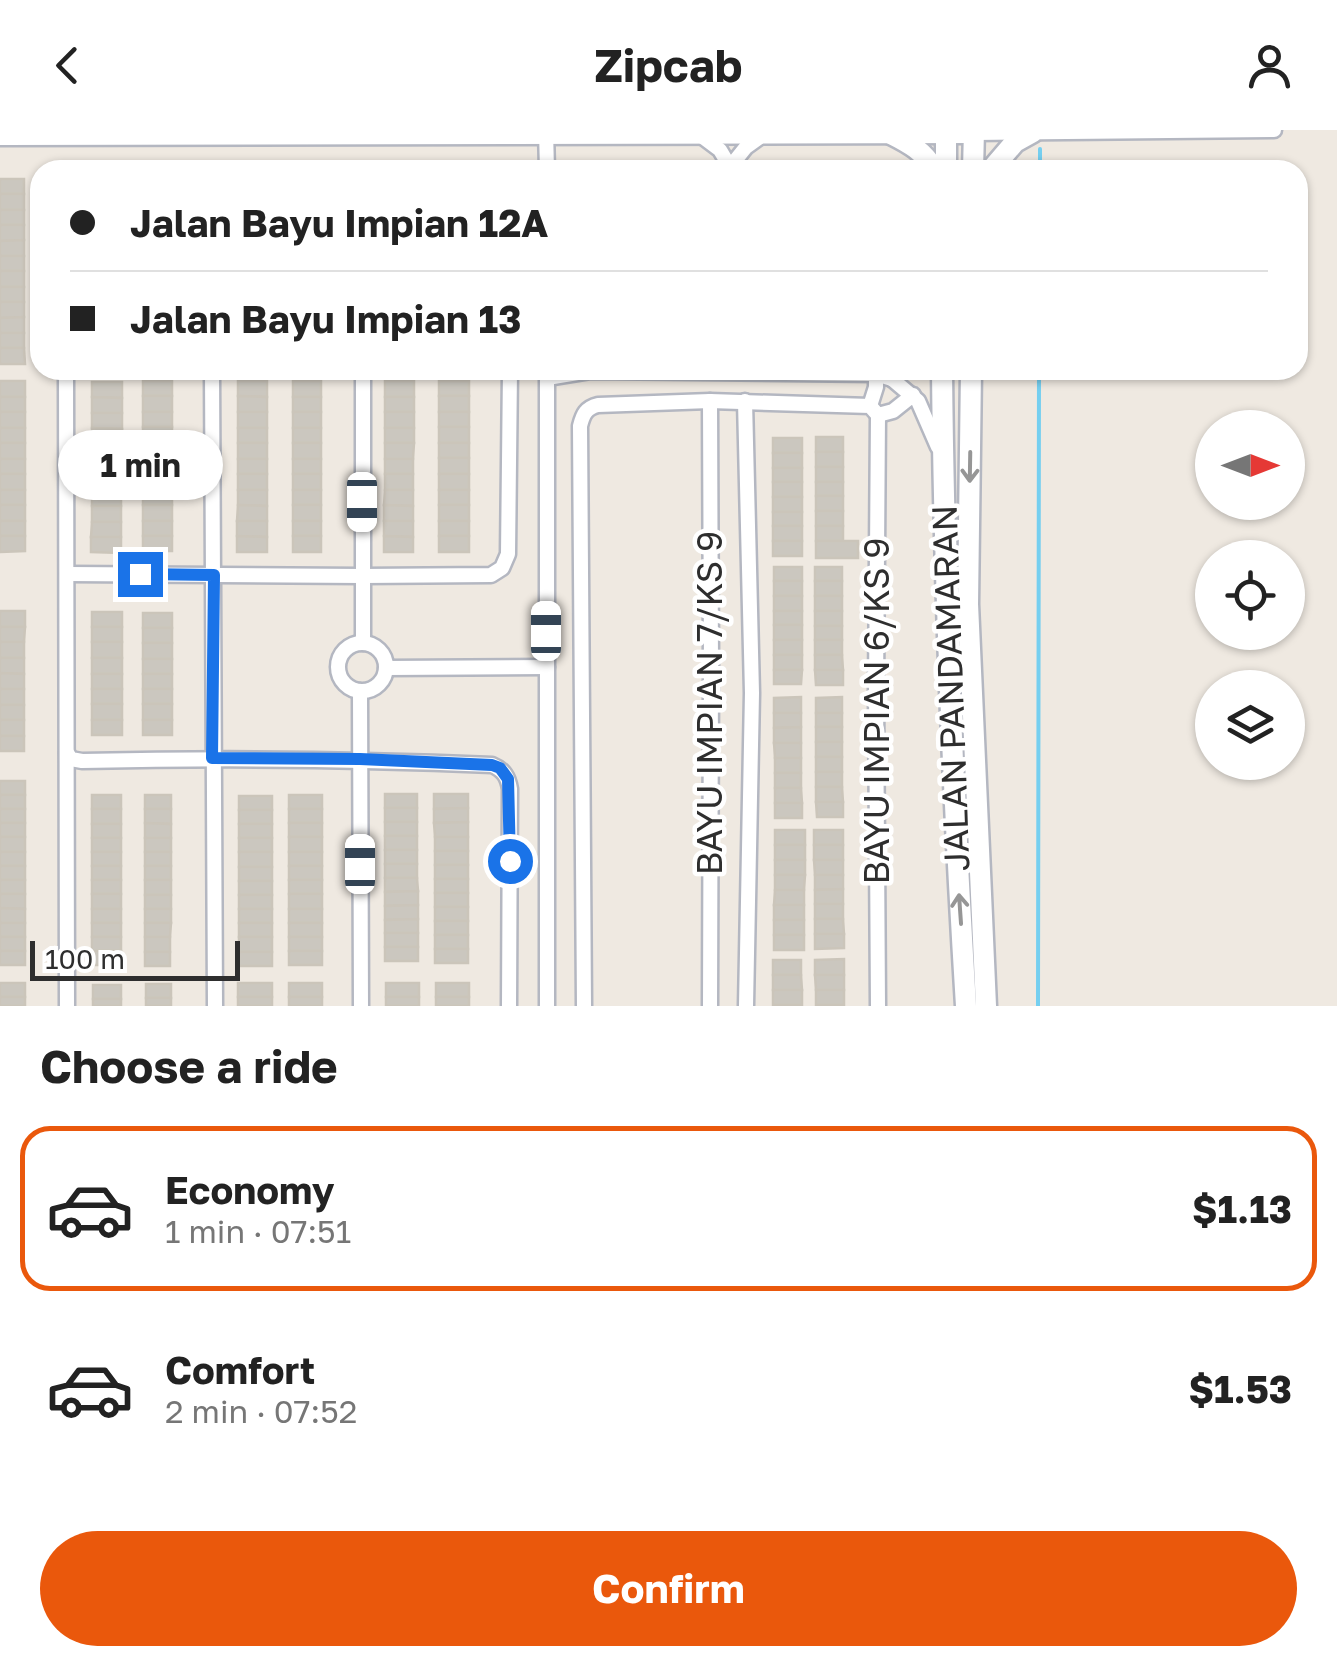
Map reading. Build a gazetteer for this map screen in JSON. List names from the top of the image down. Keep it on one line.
{"streets":{"main road":["JALAN PANDAMARAN"],"street":["BAYU IMPIAN 7/KS 9","BAYU IMPIAN 6/KS 9"]},"scale_bar":"100 m","north":"right","page":{"header":"Zipcab","banner":["Jalan Bayu Impian 12A","Jalan Bayu Impian 13"],"bubble":"1 min","scale":"100 m","heading":"Choose a ride","list":[{"name":"Economy","note":"1 min · 07:51","value":"$1.13"},{"name":"Comfort","note":"2 min · 07:52","value":"$1.53"}],"buttons":"Confirm"}}
